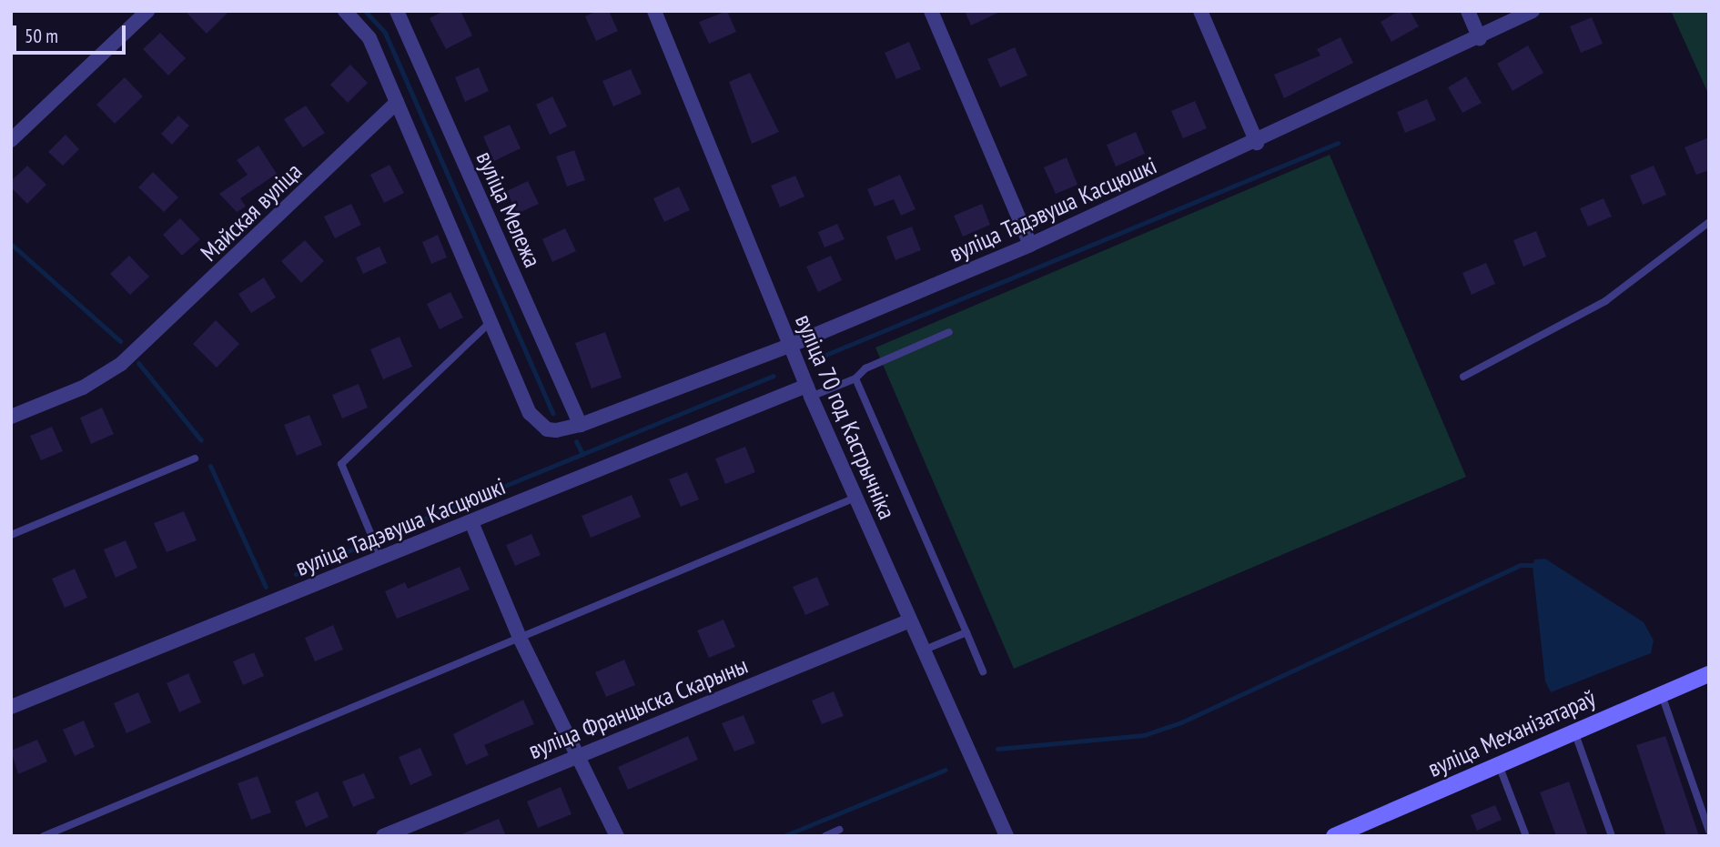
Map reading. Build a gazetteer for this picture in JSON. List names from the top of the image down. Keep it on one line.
{"streets":{"street":["вуліца Мележа","вуліца Тадэвуша Касцюшкі","Майская вуліца","вуліца 70 год Кастрычніка","вуліца Францыска Скарыны","вуліца Механізатараў"]},"crossings":[["вуліца Мележа","вуліца Тадэвуша Касцюшкі"],["вуліца Тадэвуша Касцюшкі","Майская вуліца"],["вуліца Тадэвуша Касцюшкі","вуліца 70 год Кастрычніка"],["вуліца 70 год Кастрычніка","вуліца Францыска Скарыны"]],"scale_bar":"50 m"}
